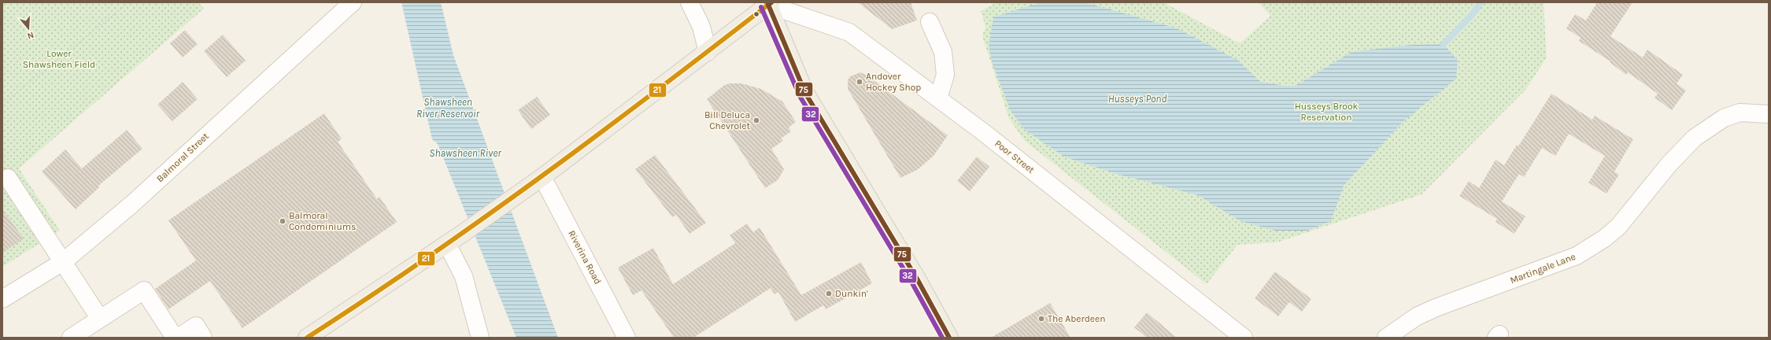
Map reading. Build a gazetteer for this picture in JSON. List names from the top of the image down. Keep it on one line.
{"streets":{"street":["Poor Street","Balmoral Street","Riverina Road","Martingale Lane"]},"water":["Husseys Pond","Shawsheen River Reservoir","Shawsheen River"],"parks":["Lower Shawsheen Field","Husseys Brook Reservation"],"places":["Andover Hockey Shop","Bill Deluca Chevrolet","Balmoral Condominiums","Dunkin'","The Aberdeen"],"lines":["transit line 21","transit line 75","transit line 32"],"north":"bottom"}
